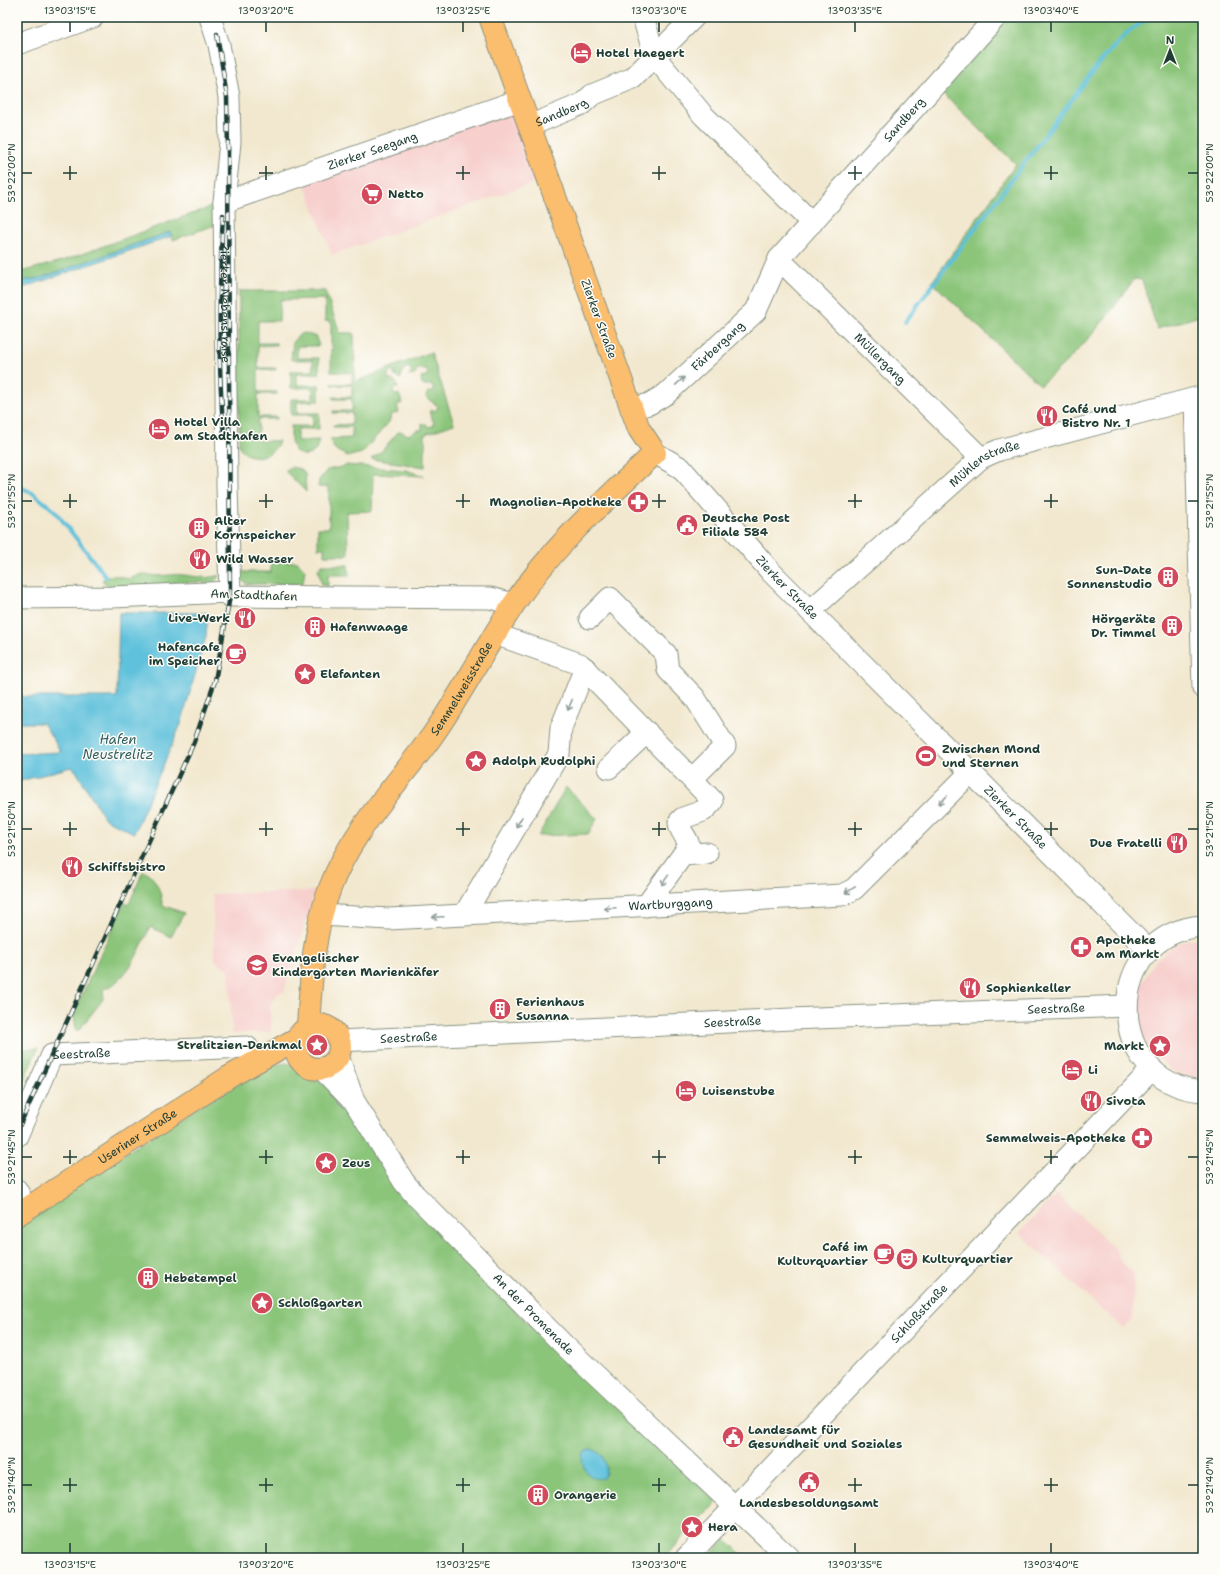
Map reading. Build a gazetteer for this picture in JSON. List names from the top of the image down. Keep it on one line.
{"streets":{"main road":["Zierker Straße","Semmelweisstraße","Useriner Straße"],"street":["Sandberg","Zierker Seegang","Zierker Nebenstraße","Färbergang","Müllergang","Mühlenstraße","Am Stadthafen","Wartburggang","Seestraße","An der Promenade","Schloßstraße"]},"crossings":[["Sandberg","Zierker Seegang"],["Sandberg","Zierker Straße"],["Sandberg","Färbergang"],["Sandberg","Müllergang"],["Zierker Seegang","Zierker Nebenstraße"],["Zierker Seegang","Zierker Straße"],["Zierker Nebenstraße","Am Stadthafen"],["Zierker Straße","Färbergang"],["Zierker Straße","Mühlenstraße"],["Zierker Straße","Semmelweisstraße"],["Zierker Straße","Wartburggang"],["Färbergang","Müllergang"],["Müllergang","Mühlenstraße"],["Am Stadthafen","Semmelweisstraße"],["Semmelweisstraße","Wartburggang"],["Semmelweisstraße","Seestraße"],["Semmelweisstraße","Useriner Straße"],["Semmelweisstraße","An der Promenade"],["Seestraße","Useriner Straße"],["Seestraße","An der Promenade"],["An der Promenade","Schloßstraße"]],"one_way":["Färbergang","Wartburggang"],"water":["Hafen Neustrelitz"],"places":{"hotel":["Hotel Haegert","Hotel Villa am Stadthafen","Li","Luisenstube"],"supermarket":["Netto"],"restaurant":["Café und Bistro Nr. 1","Wild Wasser","Live-Werk","Due Fratelli","Schiffsbistro","Sophienkeller","Sivota"],"pharmacy":["Magnolien-Apotheke","Apotheke am Markt","Semmelweis-Apotheke"],"public building":["Deutsche Post Filiale 584","Landesamt für Gesundheit und Soziales","Landesbesoldungsamt"],"building":["Alter Kornspeicher","Sun-Date Sonnenstudio","Hörgeräte Dr. Timmel","Hafenwaage","Ferienhaus Susanna","Hebetempel","Orangerie"],"cafe":["Hafencafe im Speicher","Café im Kulturquartier"],"place":["Elefanten","Adolph Rudolphi","Strelitzien-Denkmal","Markt","Zeus","Schloßgarten","Hera"],"sports":["Zwischen Mond und Sternen"],"school or university":["Evangelischer Kindergarten Marienkäfer"],"theatre":["Kulturquartier"]},"north":"top","coordinates":["13°03'15\"E","13°03'20\"E","13°03'25\"E","13°03'30\"E","13°03'35\"E","13°03'40\"E","53°22'00\"N","53°21'55\"N","53°21'50\"N","53°21'45\"N","53°21'40\"N"]}
